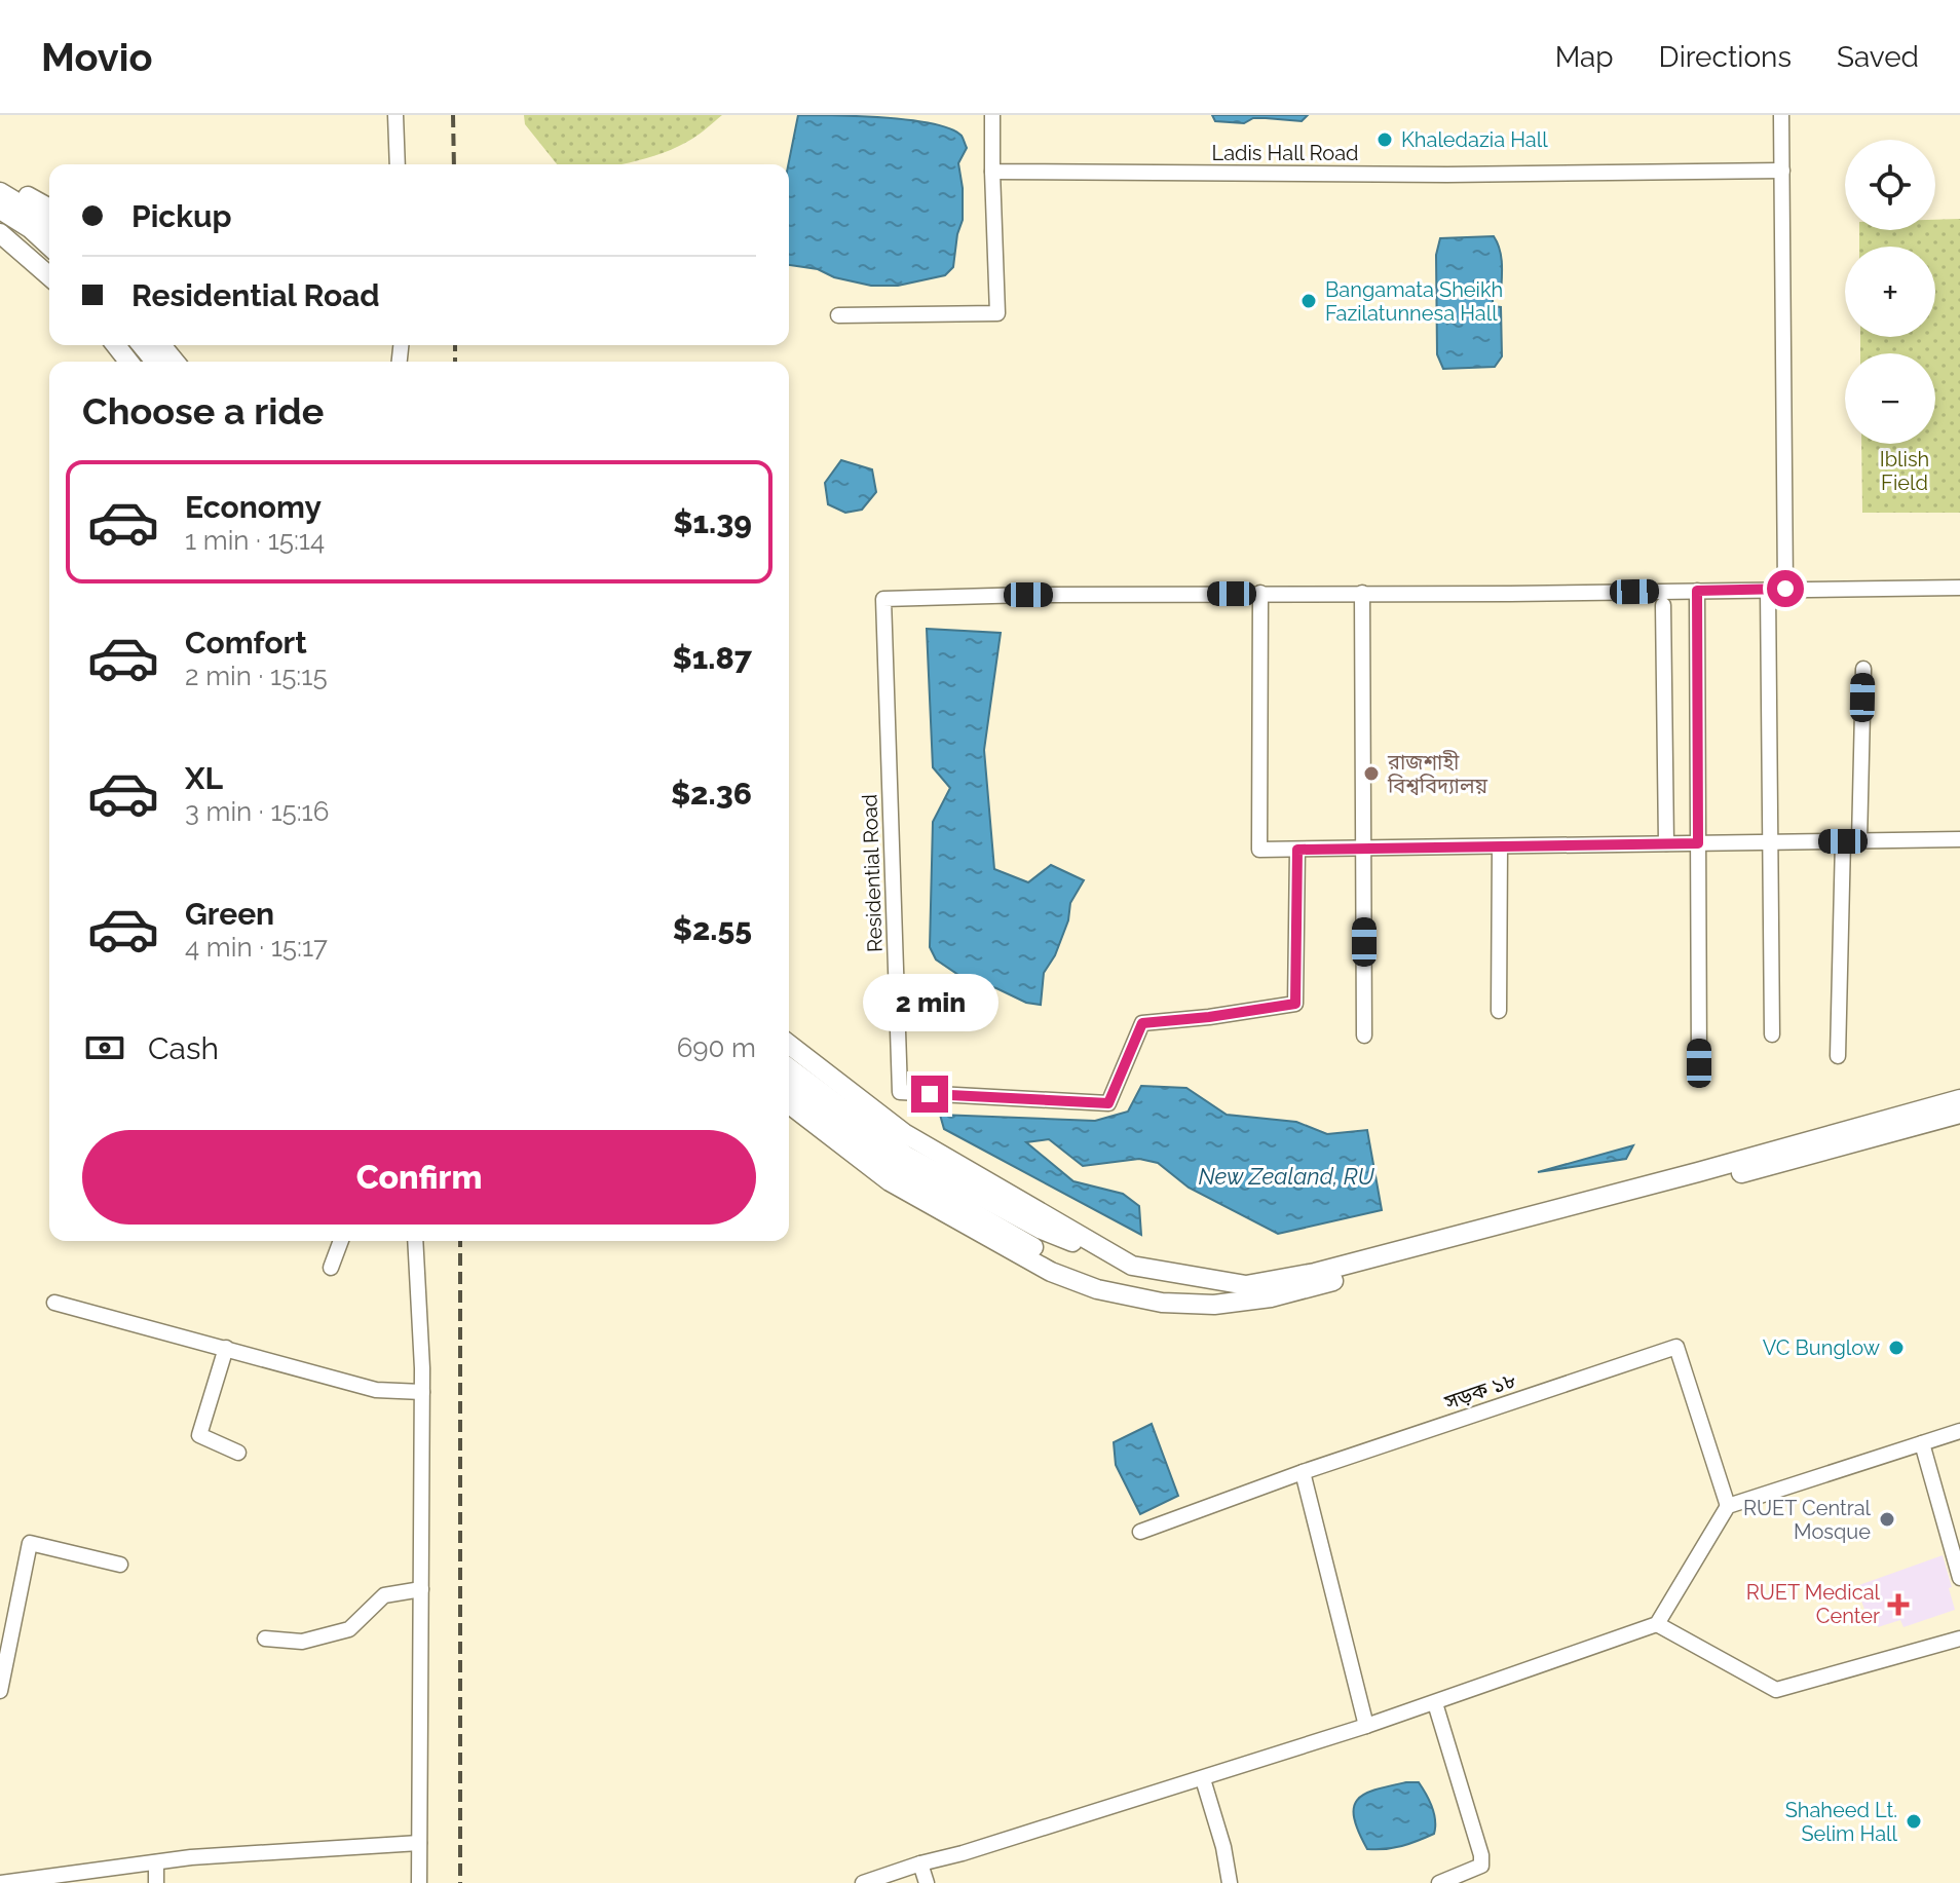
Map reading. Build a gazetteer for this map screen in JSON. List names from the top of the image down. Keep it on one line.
{"streets":{"street":["Ladis Hall Road","Residential Road","সড়ক ১৮"]},"water":["New Zealand, RU"],"parks":["Iblish Field"],"places":{"other":["Khaledazia Hall","Bangamata Sheikh Fazilatunnesa Hall","রাজশাহী বিশ্ববিদ্যালয়","VC Bunglow","RUET Central Mosque","Shaheed Lt. Selim Hall"],"health":["RUET Medical Center"]},"page":{"header":"Movio","nav":["Map","Directions","Saved"],"map_buttons":["+","−"],"banner":["Pickup","Residential Road"],"heading":"Choose a ride","list":[{"name":"Economy","note":"1 min · 15:14","value":"$1.39"},{"name":"Comfort","note":"2 min · 15:15","value":"$1.87"},{"name":"XL","note":"3 min · 15:16","value":"$2.36"},{"name":"Green","note":"4 min · 15:17","value":"$2.55"}],"bubble":"2 min","pay":["Cash","690 m"],"buttons":"Confirm"}}
